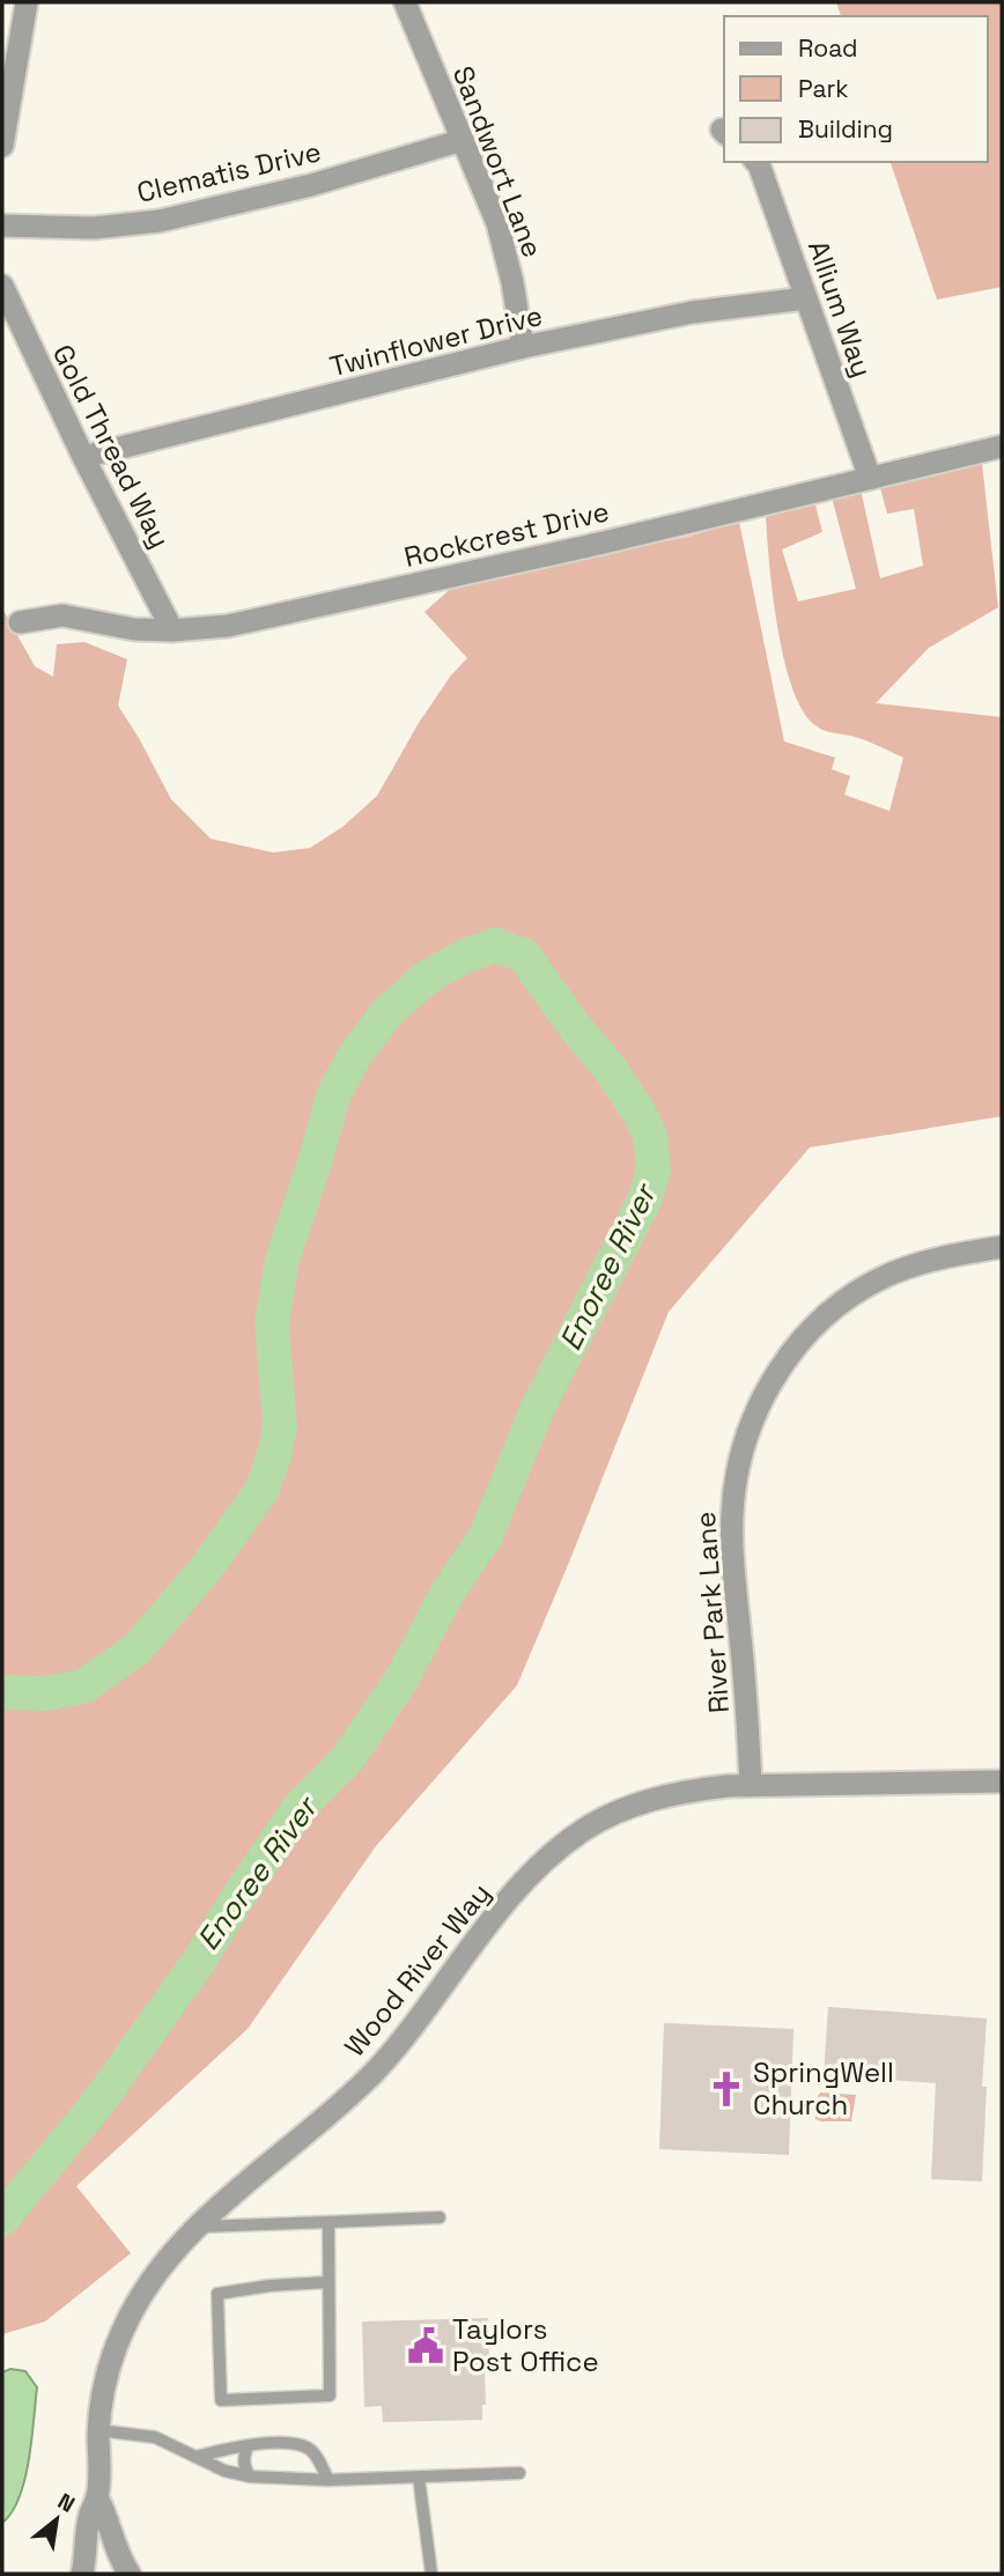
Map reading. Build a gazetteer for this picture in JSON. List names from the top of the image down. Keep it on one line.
{"streets":{"street":["Sandwort Lane","Clematis Drive","Allium Way","Twinflower Drive","Gold Thread Way","Rockcrest Drive","River Park Lane","Wood River Way"]},"crossings":[["Sandwort Lane","Clematis Drive"],["Sandwort Lane","Twinflower Drive"],["Allium Way","Twinflower Drive"],["Allium Way","Rockcrest Drive"],["Twinflower Drive","Gold Thread Way"],["Gold Thread Way","Rockcrest Drive"],["River Park Lane","Wood River Way"]],"water":["Enoree River"],"places":{"church":["SpringWell Church"],"public building":["Taylors Post Office"]},"legend":["Road","Park","Building"],"north":"top right"}
